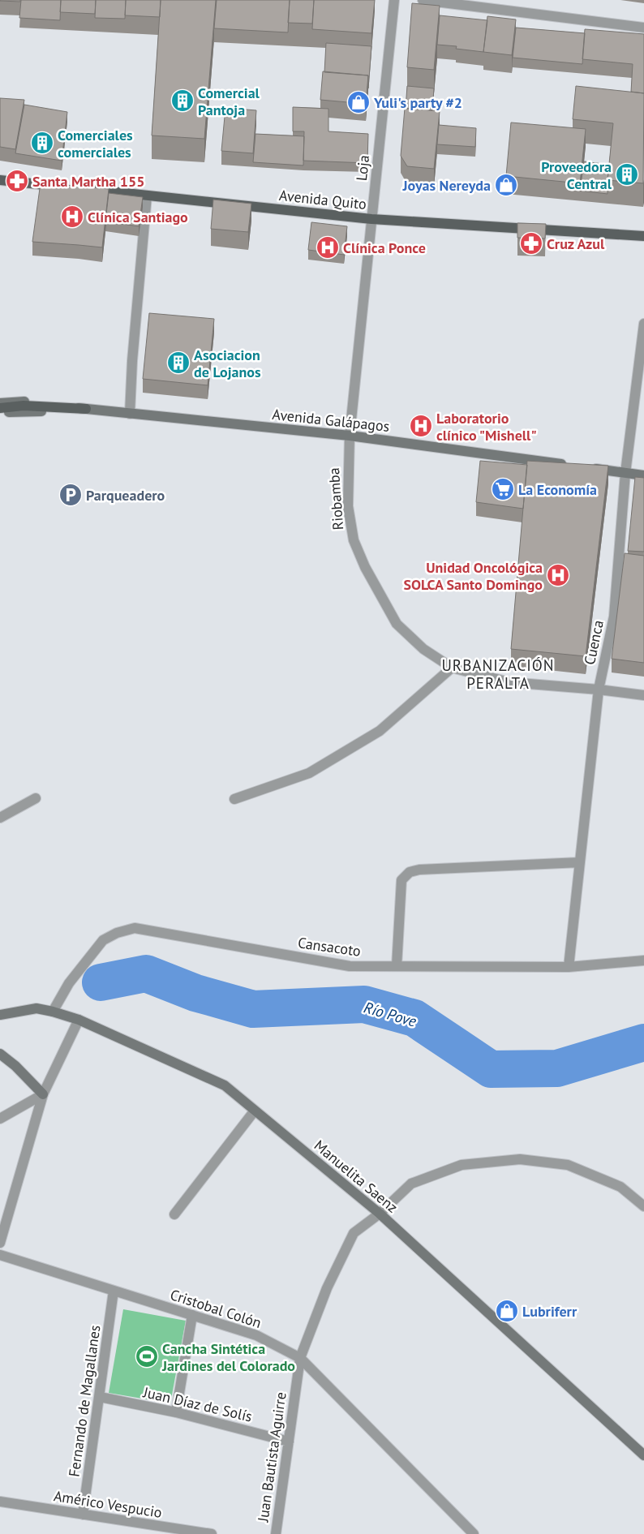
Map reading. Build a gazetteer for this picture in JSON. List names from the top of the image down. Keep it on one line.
{"streets":{"main road":["Avenida Quito"],"street":["Loja","Avenida Galápagos","Riobamba","Cuenca","Cansacoto","Manuelita Saenz","Cristobal Colón","Fernando de Magallanes","Juan Díaz de Solís","Juan Bautista Aguirre","Américo Vespucio"]},"crossings":[["Loja","Avenida Quito"],["Loja","Avenida Galápagos"],["Loja","Riobamba"],["Avenida Galápagos","Riobamba"],["Riobamba","Cuenca"],["Cuenca","Cansacoto"],["Cansacoto","Manuelita Saenz"],["Manuelita Saenz","Juan Bautista Aguirre"],["Cristobal Colón","Fernando de Magallanes"],["Cristobal Colón","Juan Bautista Aguirre"],["Fernando de Magallanes","Juan Díaz de Solís"],["Fernando de Magallanes","Américo Vespucio"],["Juan Díaz de Solís","Juan Bautista Aguirre"]],"districts":["URBANIZACIÓN PERALTA"],"water":["Río Pove"],"places":{"building":["Comercial Pantoja","Comerciales comerciales","Proveedora Central","Asociacion de Lojanos"],"shop":["Yuli's party #2","Joyas Nereyda","Lubriferr"],"pharmacy":["Santa Martha 155","Cruz Azul"],"hospital":["Clínica Santiago","Clínica Ponce","Laboratorio clínico \"Mishell\"","Unidad Oncológica SOLCA Santo Domingo"],"supermarket":["La Economía"],"parking":["Parqueadero"],"sports":["Cancha Sintética Jardines del Colorado"]}}
